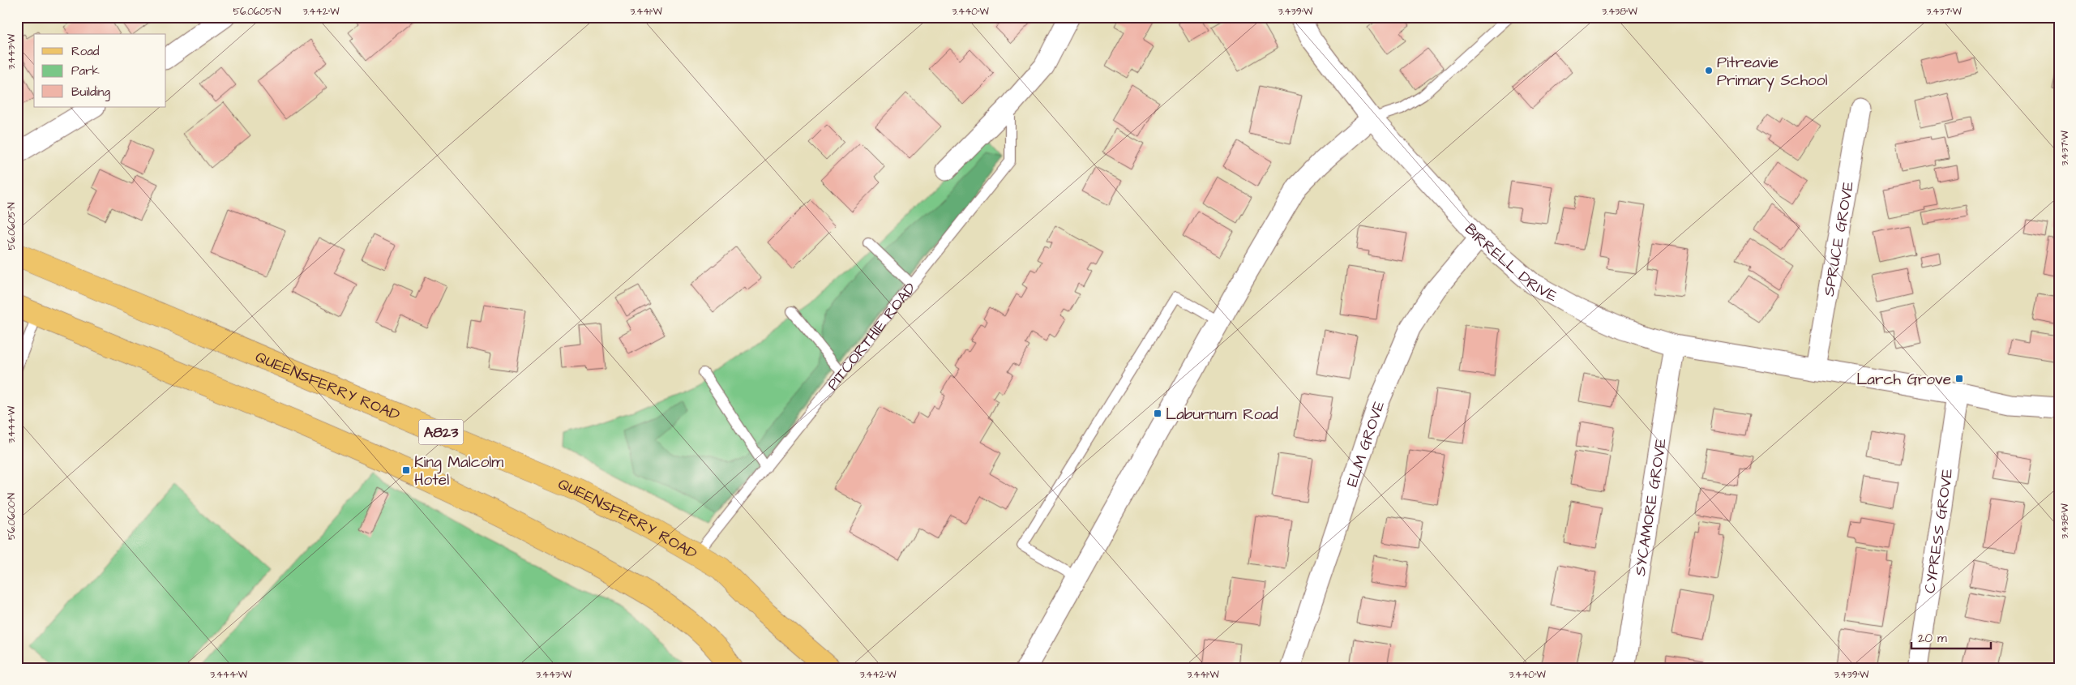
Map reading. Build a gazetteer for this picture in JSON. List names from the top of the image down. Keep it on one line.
{"streets":{"main road":["QUEENSFERRY ROAD","A823"],"street":["SPRUCE GROVE","BIRRELL DRIVE","ELM GROVE","SYCAMORE GROVE","CYPRESS GROVE"],"lane":["PITCORTHIE ROAD"]},"crossings":[["SPRUCE GROVE","BIRRELL DRIVE"],["BIRRELL DRIVE","ELM GROVE"],["BIRRELL DRIVE","SYCAMORE GROVE"],["BIRRELL DRIVE","CYPRESS GROVE"],["PITCORTHIE ROAD","QUEENSFERRY ROAD"]],"places":{"other":["Pitreavie Primary School"],"transit":["Larch Grove","Laburnum Road","King Malcolm Hotel"]},"legend":["Road","Park","Building"],"scale_bar":"20 m","coordinates":["56.0605°N","3.442°W","3.441°W","3.440°W","3.439°W","3.438°W","3.437°W","3.443°W","3.444°W","56.0600°N"]}
